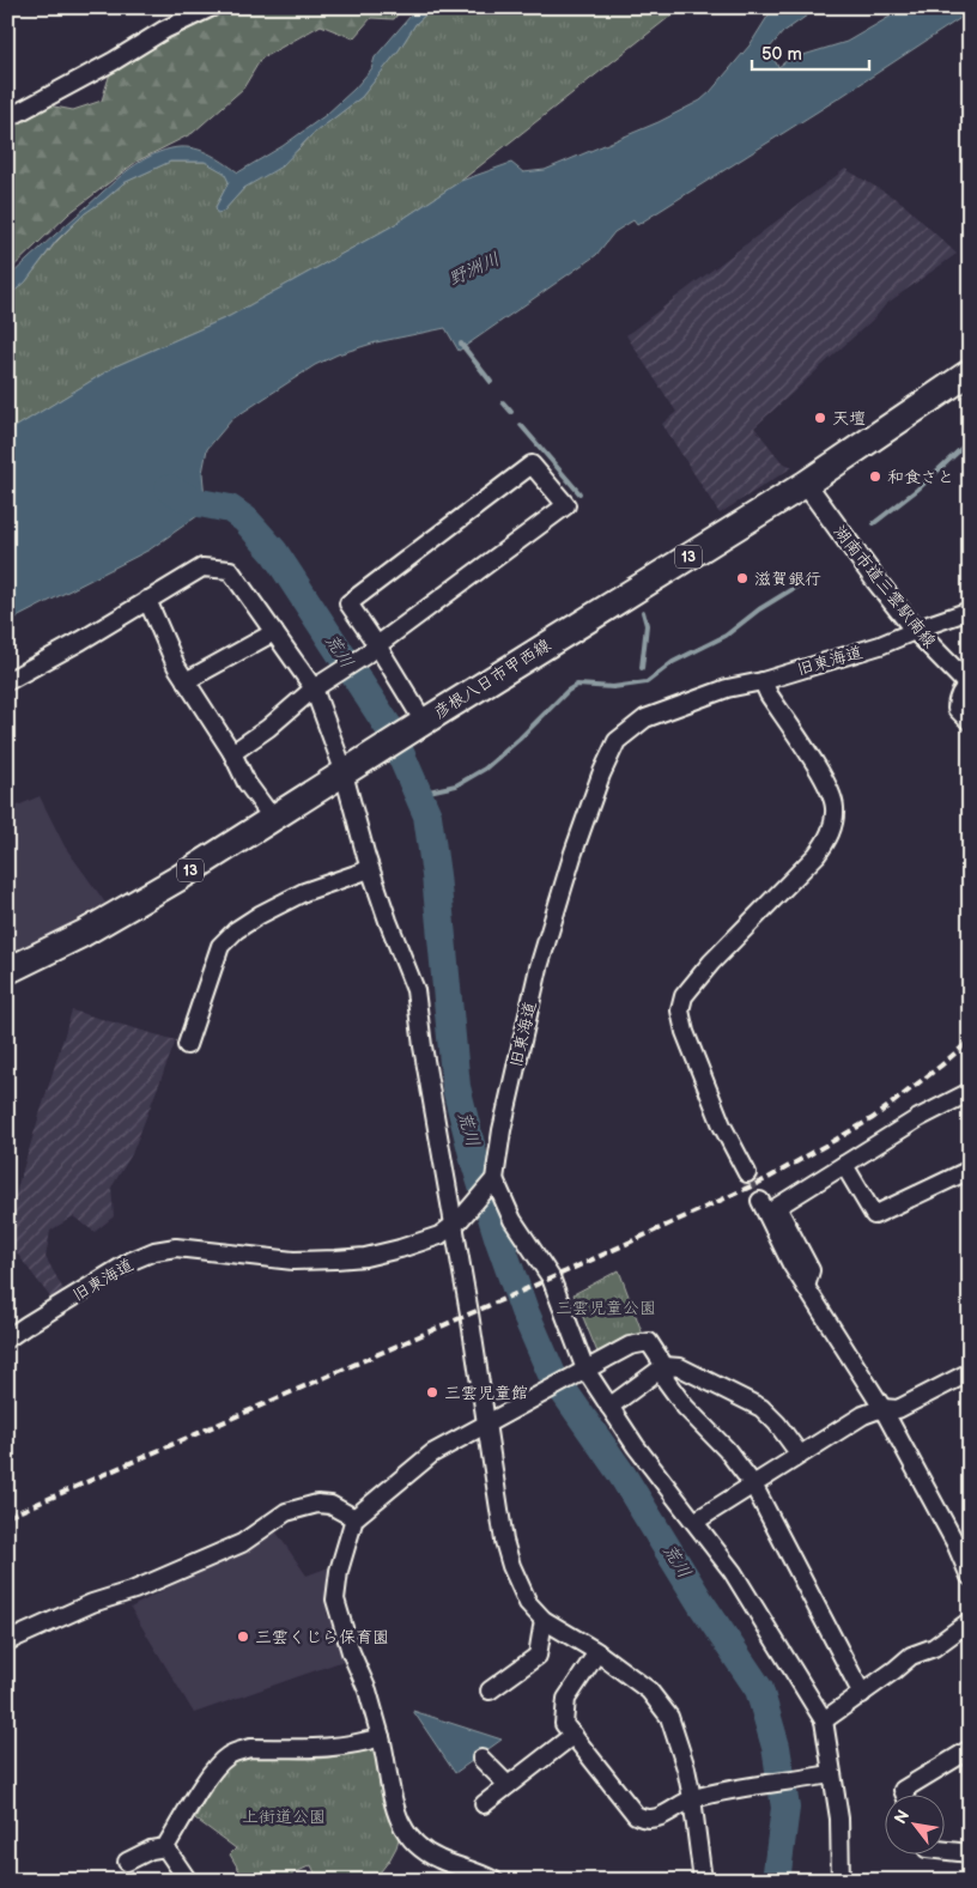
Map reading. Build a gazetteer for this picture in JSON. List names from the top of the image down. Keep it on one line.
{"streets":{"main road":["13","彦根八日市甲西線"],"street":["湖南市道三雲駅南線","旧東海道"]},"crossings":[["湖南市道三雲駅南線","旧東海道"],["湖南市道三雲駅南線","彦根八日市甲西線"]],"water":["野洲川","荒川"],"parks":["三雲児童公園","上街道公園"],"places":["天壇","和食さと","滋賀銀行","三雲児童館","三雲くじら保育園"],"scale_bar":"50 m","north":"top left"}
